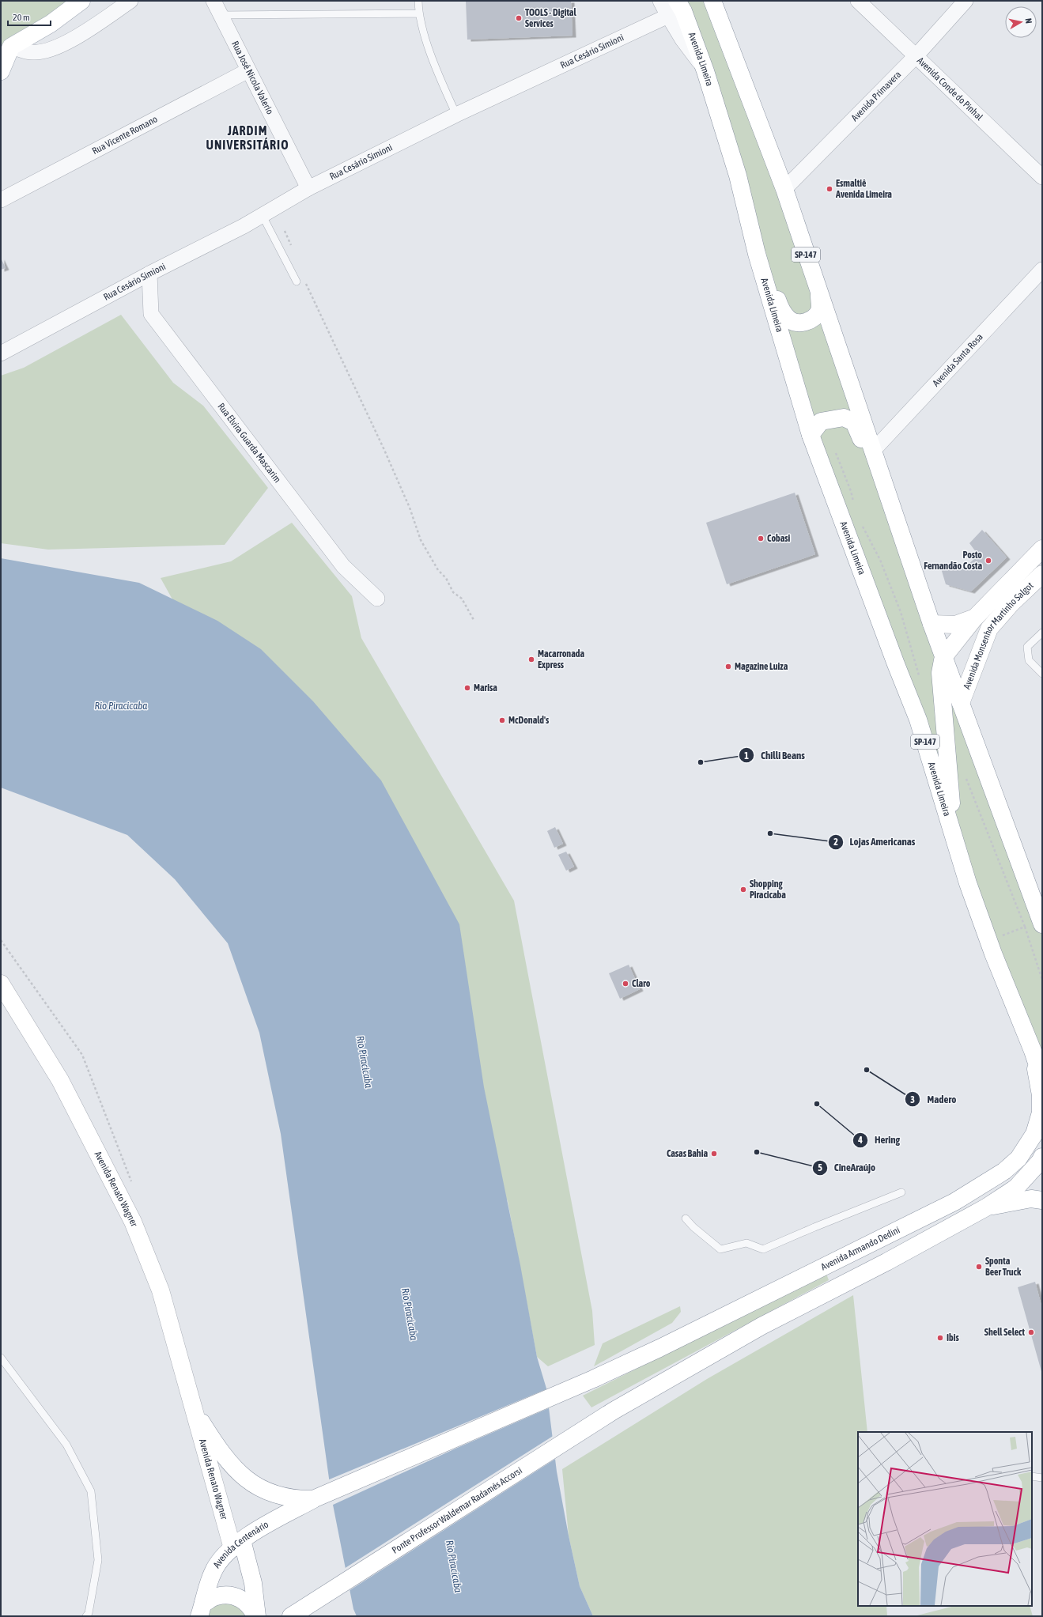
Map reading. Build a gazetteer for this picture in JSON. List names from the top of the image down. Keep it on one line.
{"streets":{"main road":["Avenida Limeira","SP-147","Avenida Monsenhor Martinho Salgot","Avenida Renato Wagner","Avenida Armando Dedini","Ponte Professor Waldemar Radamés Accorsi","Avenida Centenário"],"street":["Rua Cesário Simioni","Rua José Nicola Valerio","Avenida Conde do Pinhal","Avenida Primavera","Rua Vicente Romano","Avenida Santa Rosa","Rua Elvira Guarda Mascarim"]},"crossings":[["Rua Cesário Simioni","Avenida Limeira"],["Rua Cesário Simioni","Rua José Nicola Valerio"],["Rua Cesário Simioni","Rua Elvira Guarda Mascarim"],["Avenida Limeira","Avenida Armando Dedini"],["Rua José Nicola Valerio","Rua Vicente Romano"],["Avenida Conde do Pinhal","Avenida Primavera"],["Avenida Primavera","SP-147"],["SP-147","Avenida Santa Rosa"],["SP-147","Avenida Monsenhor Martinho Salgot"],["Avenida Renato Wagner","Avenida Centenário"],["Avenida Armando Dedini","Avenida Centenário"]],"districts":["JARDIM UNIVERSITÁRIO"],"water":["Rio Piracicaba"],"places":["TOOLS - Digital Services","Esmaltiê Avenida Limeira","Cobasi","Posto Fernandão Costa","Macarronada Express","Magazine Luiza","Marisa","McDonald's","Chilli Beans","Lojas Americanas","Shopping Piracicaba","Claro","Madero","Hering","CineAraújo","Casas Bahia","Sponta Beer Truck","Shell Select","Ibis"],"scale_bar":"20 m","north":"right"}
